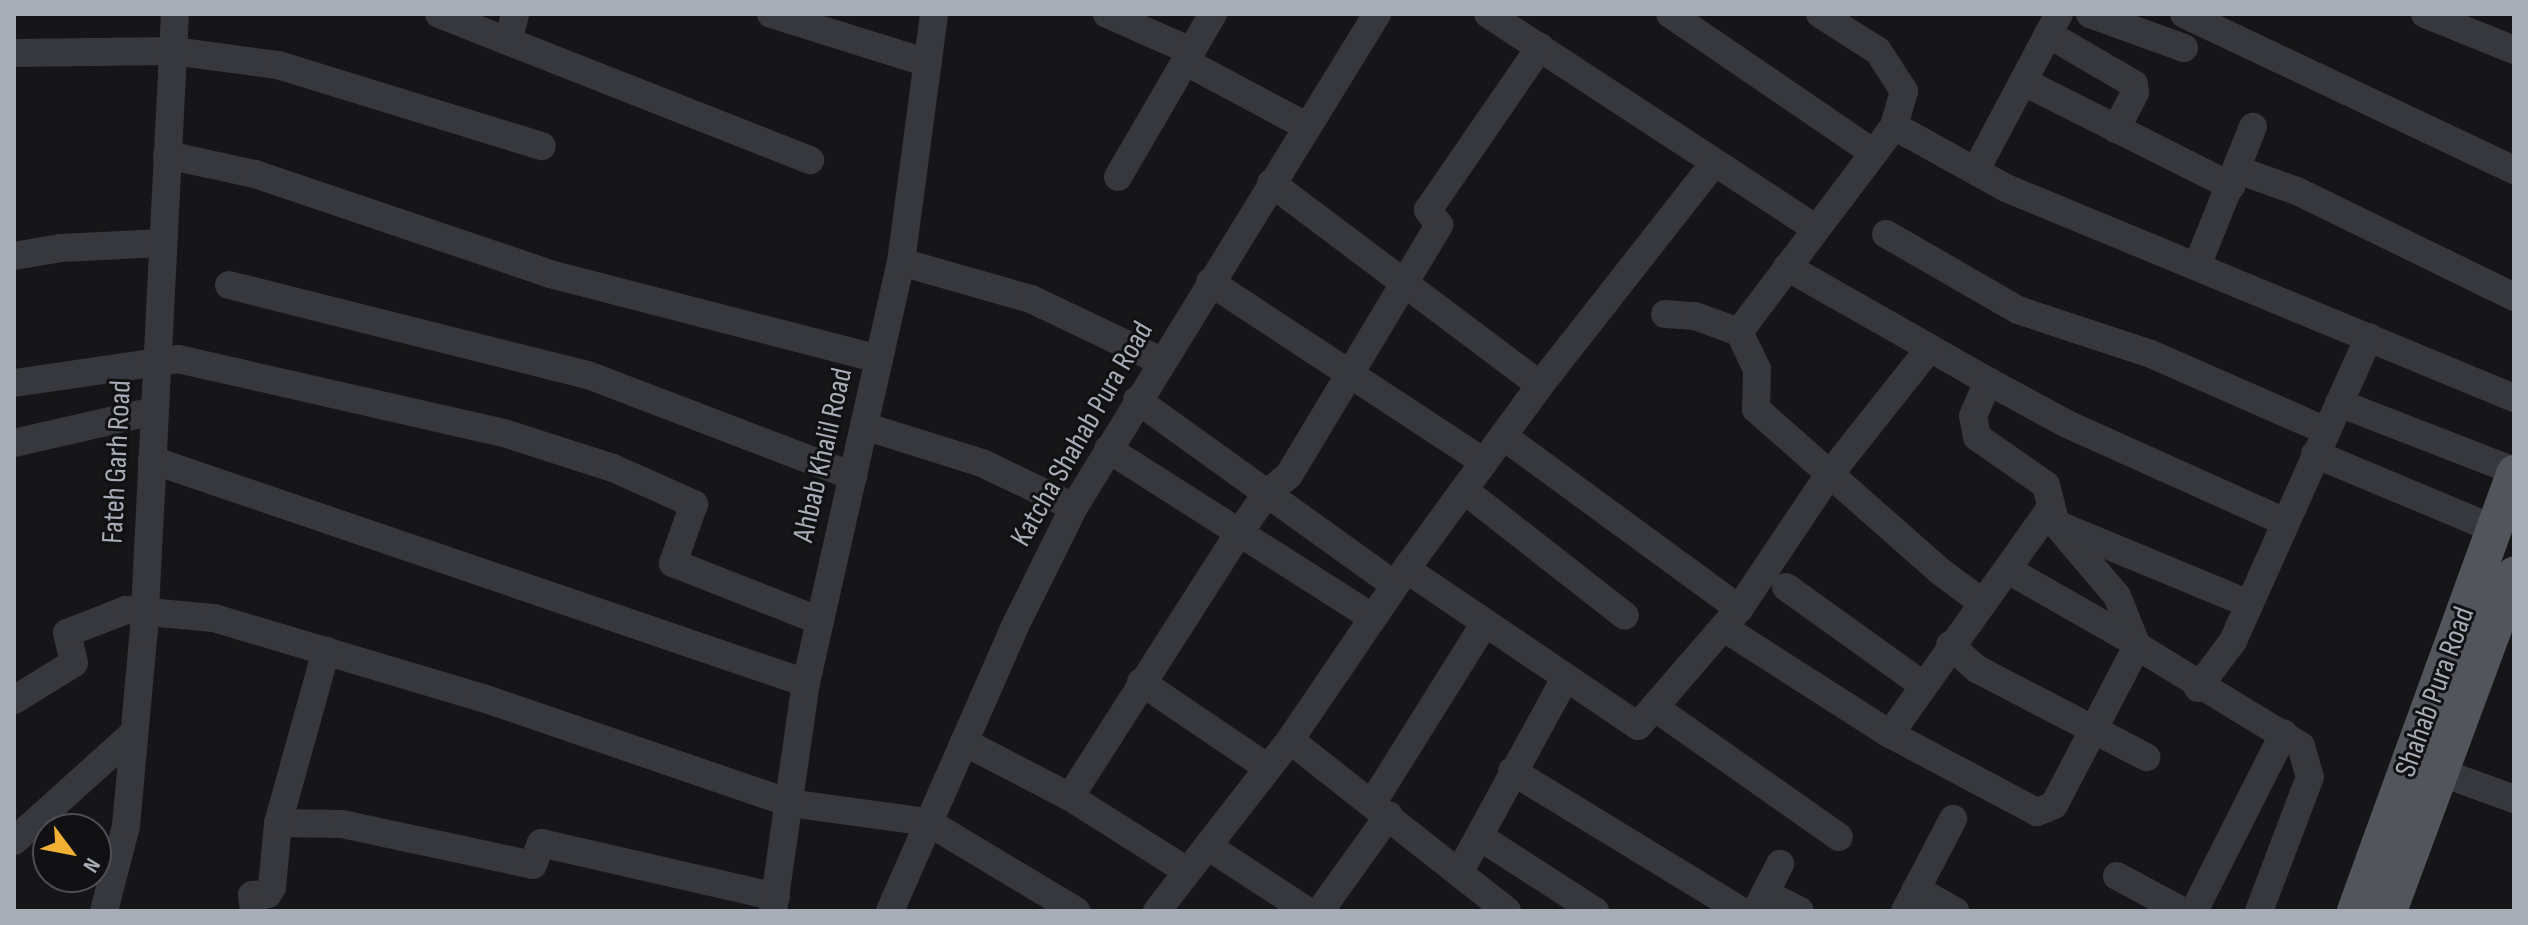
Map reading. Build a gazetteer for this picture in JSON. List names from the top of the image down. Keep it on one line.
{"streets":{"main road":["Shahab Pura Road"],"street":["Katcha Shahab Pura Road","Ahbab Khalil Road","Fateh Garh Road"]},"north":"bottom right"}
